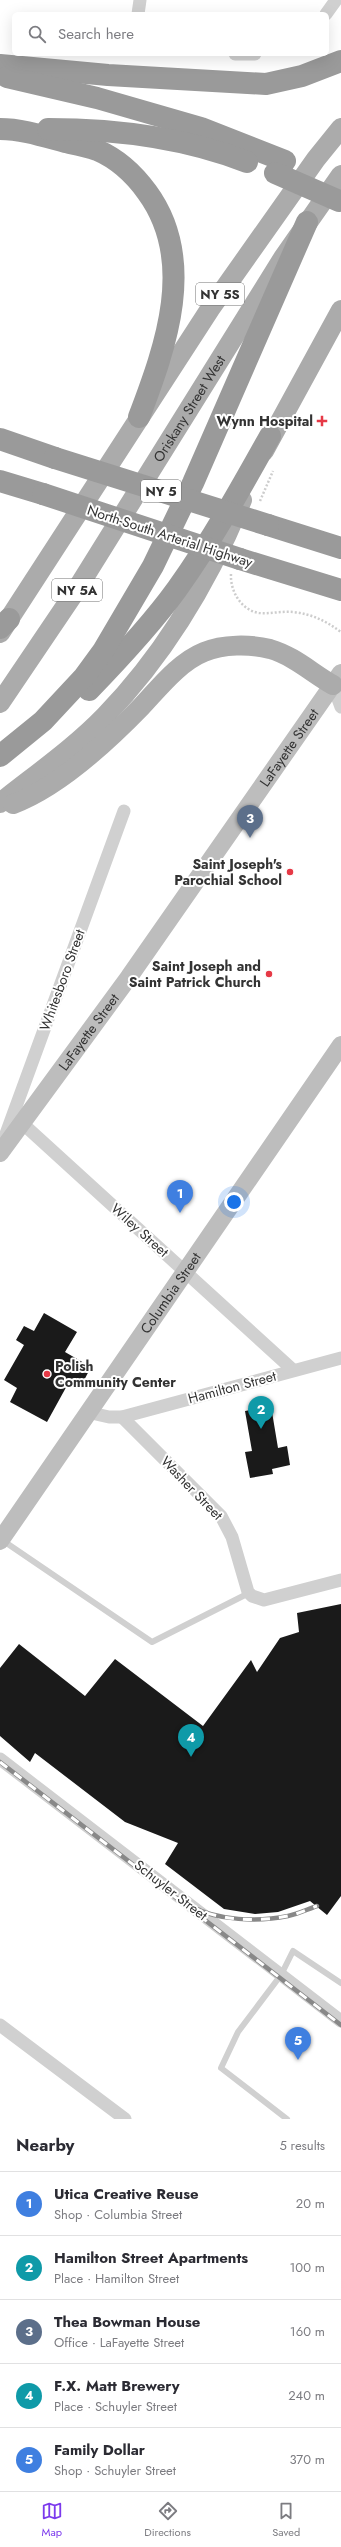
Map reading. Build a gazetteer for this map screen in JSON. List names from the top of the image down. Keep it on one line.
{"streets":{"highway":["NY 5","North-South Arterial Highway"],"main road":["NY 5S","Oriskany Street West","NY 5A"],"street":["LaFayette Street","Whitesboro Street","Wiley Street","Columbia Street","Hamilton Street","Washer Street","Schuyler Street"]},"crossings":[["NY 5S","NY 5A"],["LaFayette Street","Wiley Street"],["Wiley Street","Columbia Street"],["Wiley Street","Hamilton Street"],["Columbia Street","Hamilton Street"],["Hamilton Street","Washer Street"]],"places":{"health":["Wynn Hospital"],"other":["Saint Joseph's Parochial School","Saint Joseph and Saint Patrick Church","Polish Community Center"]},"page":{"search":"Search here","pins":["3","1","2","4","5"],"heading":["Nearby","5 results"],"list":[{"mark":"1","name":"Utica Creative Reuse","note":"Shop · Columbia Street","value":"20 m"},{"mark":"2","name":"Hamilton Street Apartments","note":"Place · Hamilton Street","value":"100 m"},{"mark":"3","name":"Thea Bowman House","note":"Office · LaFayette Street","value":"160 m"},{"mark":"4","name":"F.X. Matt Brewery","note":"Place · Schuyler Street","value":"240 m"},{"mark":"5","name":"Family Dollar","note":"Shop · Schuyler Street","value":"370 m"}],"nav":["Map","Directions","Saved"]}}
